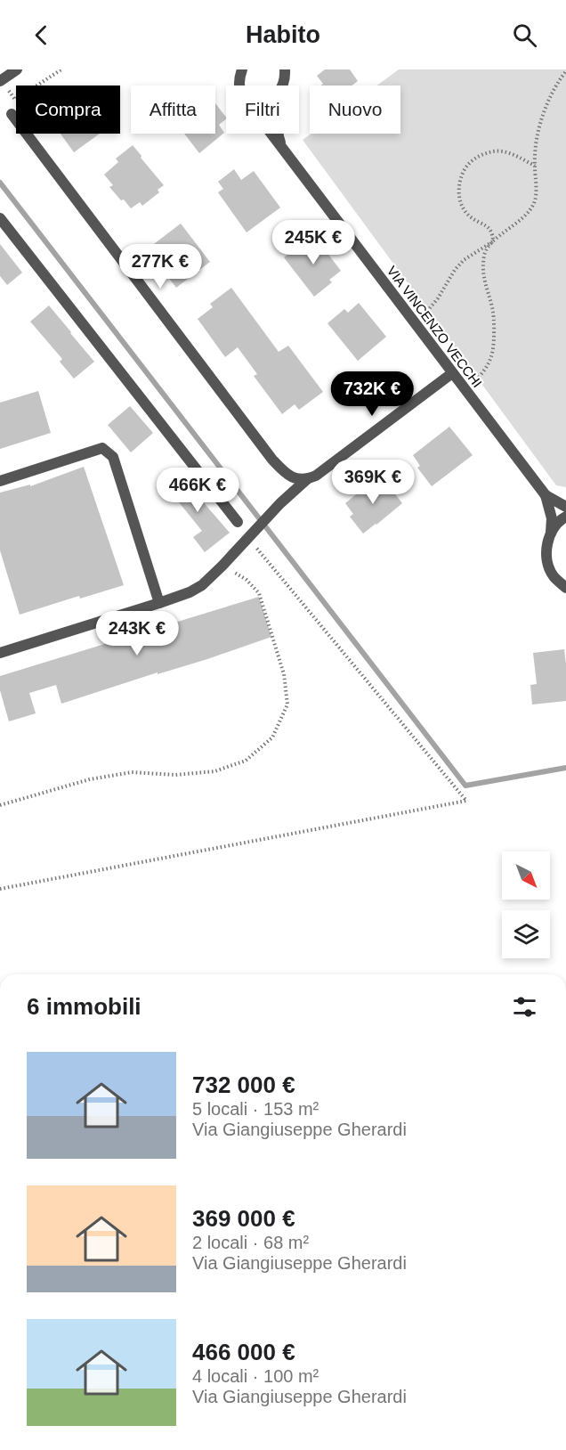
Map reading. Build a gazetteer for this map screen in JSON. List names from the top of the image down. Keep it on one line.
{"streets":{"street":["VIA VINCENZO VECCHI"]},"north":"bottom right","page":{"header":"Habito","chip":["Compra","Affitta","Filtri","Nuovo"],"price":["245K €","277K €","732K €","369K €","466K €","243K €"],"heading":"6 immobili","list":[{"name":"732 000 €","note":"5 locali · 153 m² · Via Giangiuseppe Gherardi"},{"name":"369 000 €","note":"2 locali · 68 m² · Via Giangiuseppe Gherardi"},{"name":"466 000 €","note":"4 locali · 100 m² · Via Giangiuseppe Gherardi"}]}}
